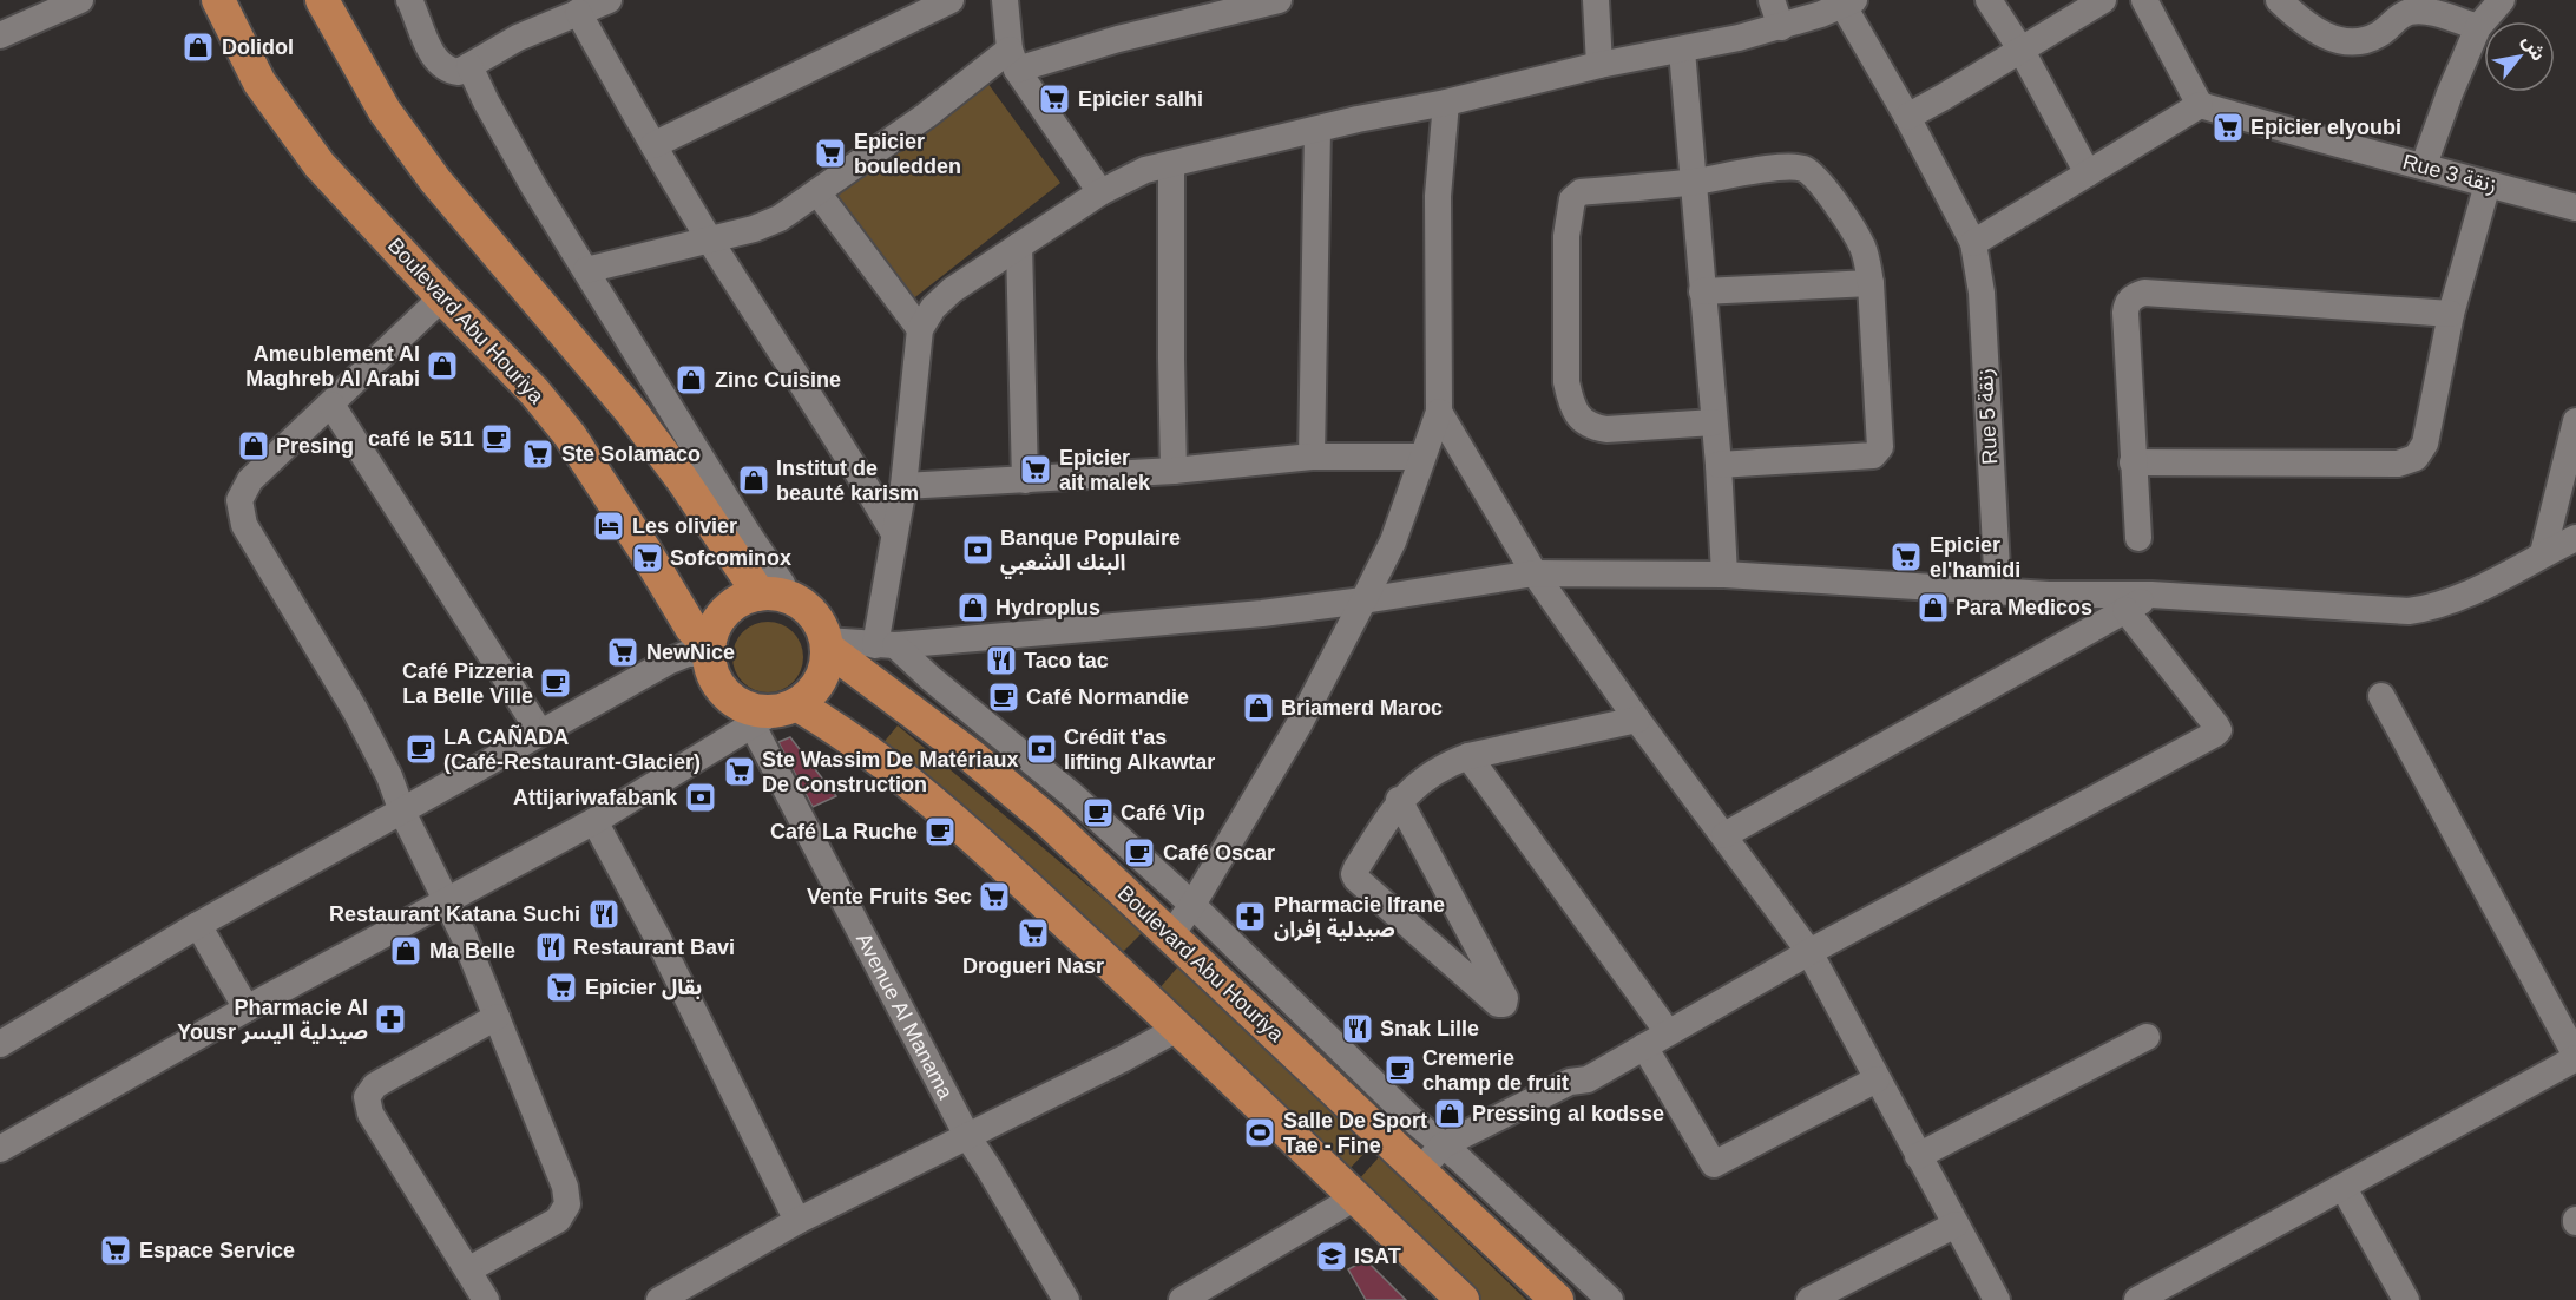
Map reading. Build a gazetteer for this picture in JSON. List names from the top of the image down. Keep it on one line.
{"streets":{"main road":["Boulevard Abu Houriya"],"street":["Rue 3 زنقة","Rue 5 زنقة","Avenue Al Manama"]},"crossings":[["Boulevard Abu Houriya","Avenue Al Manama"]],"places":{"shop":["Dolidol","Ameublement Al Maghreb Al Arabi","Zinc Cuisine","Presing","Institut de beauté karism","Hydroplus","Para Medicos","Briamerd Maroc","Ma Belle","Pressing al kodsse"],"supermarket":["Epicier salhi","Epicier elyoubi","Epicier bouledden","Ste Solamaco","Epicier ait malek","Epicier el'hamidi","Sofcominox","NewNice","Ste Wassim De Matériaux De Construction","Vente Fruits Sec","Drogueri Nasr","Epicier بقال","Espace Service"],"cafe":["café le 511","Café Pizzeria La Belle Ville","Café Normandie","LA CAÑADA (Café-Restaurant-Glacier)","Café Vip","Café La Ruche","Café Oscar","Cremerie champ de fruit"],"hotel":["Les olivier"],"bank":["Banque Populaire البنك الشعبي","Crédit t'as lifting Alkawtar","Attijariwafabank"],"restaurant":["Taco tac","Restaurant Katana Suchi","Restaurant Bavi","Snak Lille"],"pharmacy":["Pharmacie Ifrane صيدلية إفران","Pharmacie Al Yousr صيدلية اليسر"],"sports":["Salle De Sport Tae - Fine"],"school or university":["ISAT"]},"north":"top right"}
